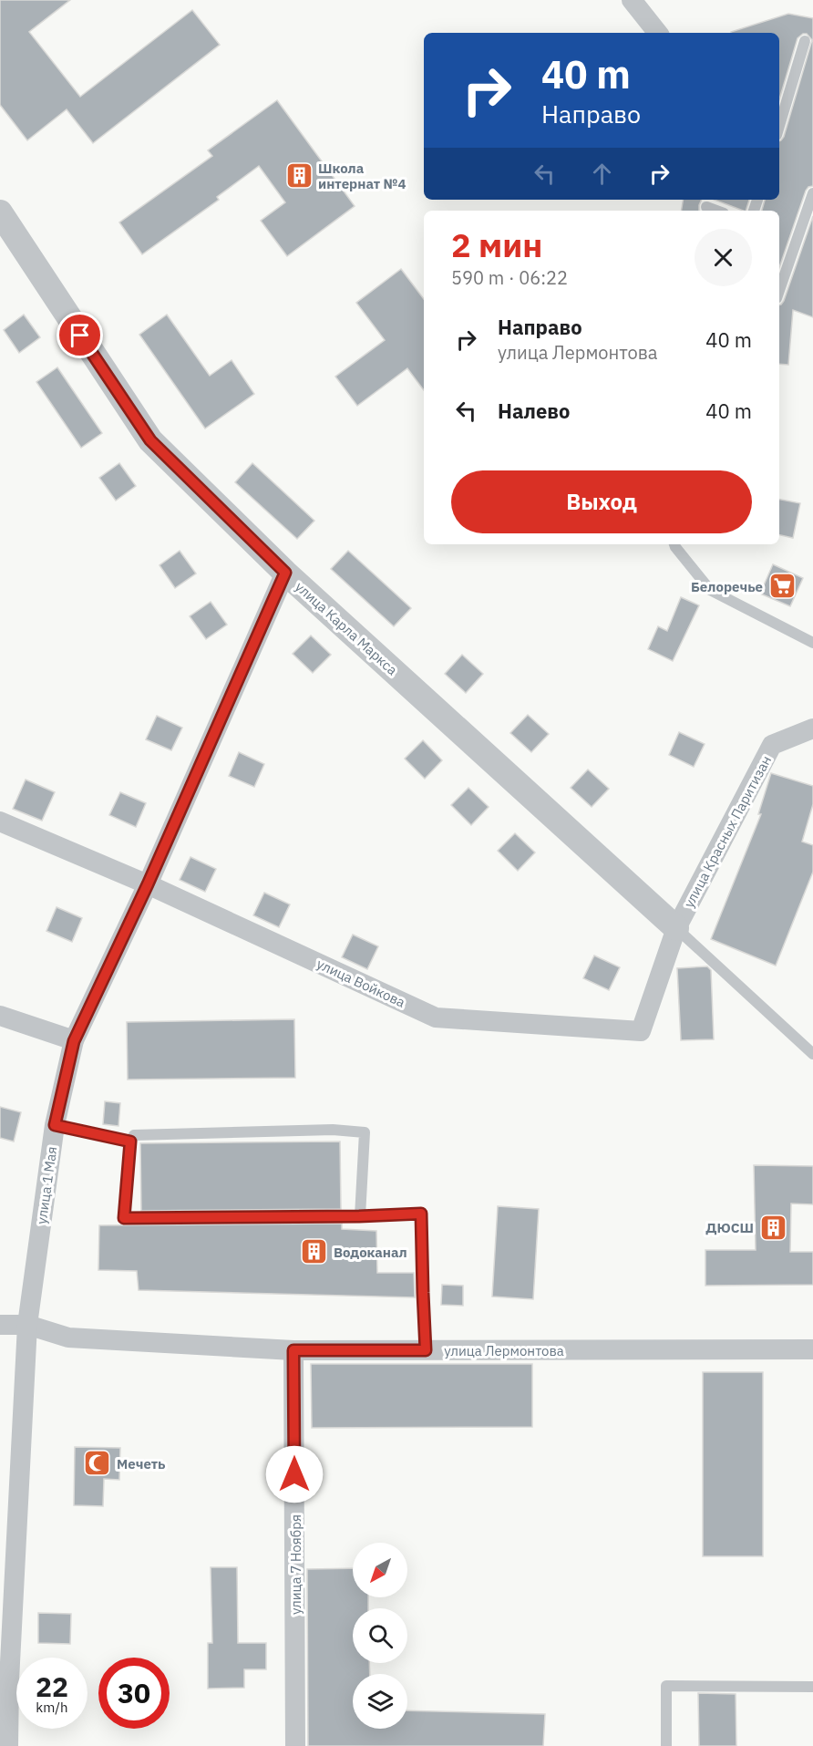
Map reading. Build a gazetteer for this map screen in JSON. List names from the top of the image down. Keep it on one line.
{"streets":{"street":["улица Карла Маркса","улица Красных Паритизан","улица Войкова","улица 1 Мая","улица Лермонтова","улица 7 Ноября"]},"crossings":[["улица Карла Маркса","улица Красных Паритизан"],["улица Карла Маркса","улица Войкова"],["улица Карла Маркса","улица 1 Мая"],["улица Красных Паритизан","улица Войкова"],["улица Войкова","улица 1 Мая"],["улица 1 Мая","улица Лермонтова"],["улица Лермонтова","улица 7 Ноября"]],"places":{"building":["Школа интернат №4","ДЮСШ","Водоканал"],"supermarket":["Белоречье"],"mosque":["Мечеть"]},"north":"bottom left","page":{"turn":["40 m","Направо"],"heading":["2 мин","590 m · 06:22"],"list":[{"name":"Направо","note":"улица Лермонтова","value":"40 m"},{"name":"Налево","value":"40 m"}],"buttons":"Выход","speed":"22 km/h","limit":"30"}}
